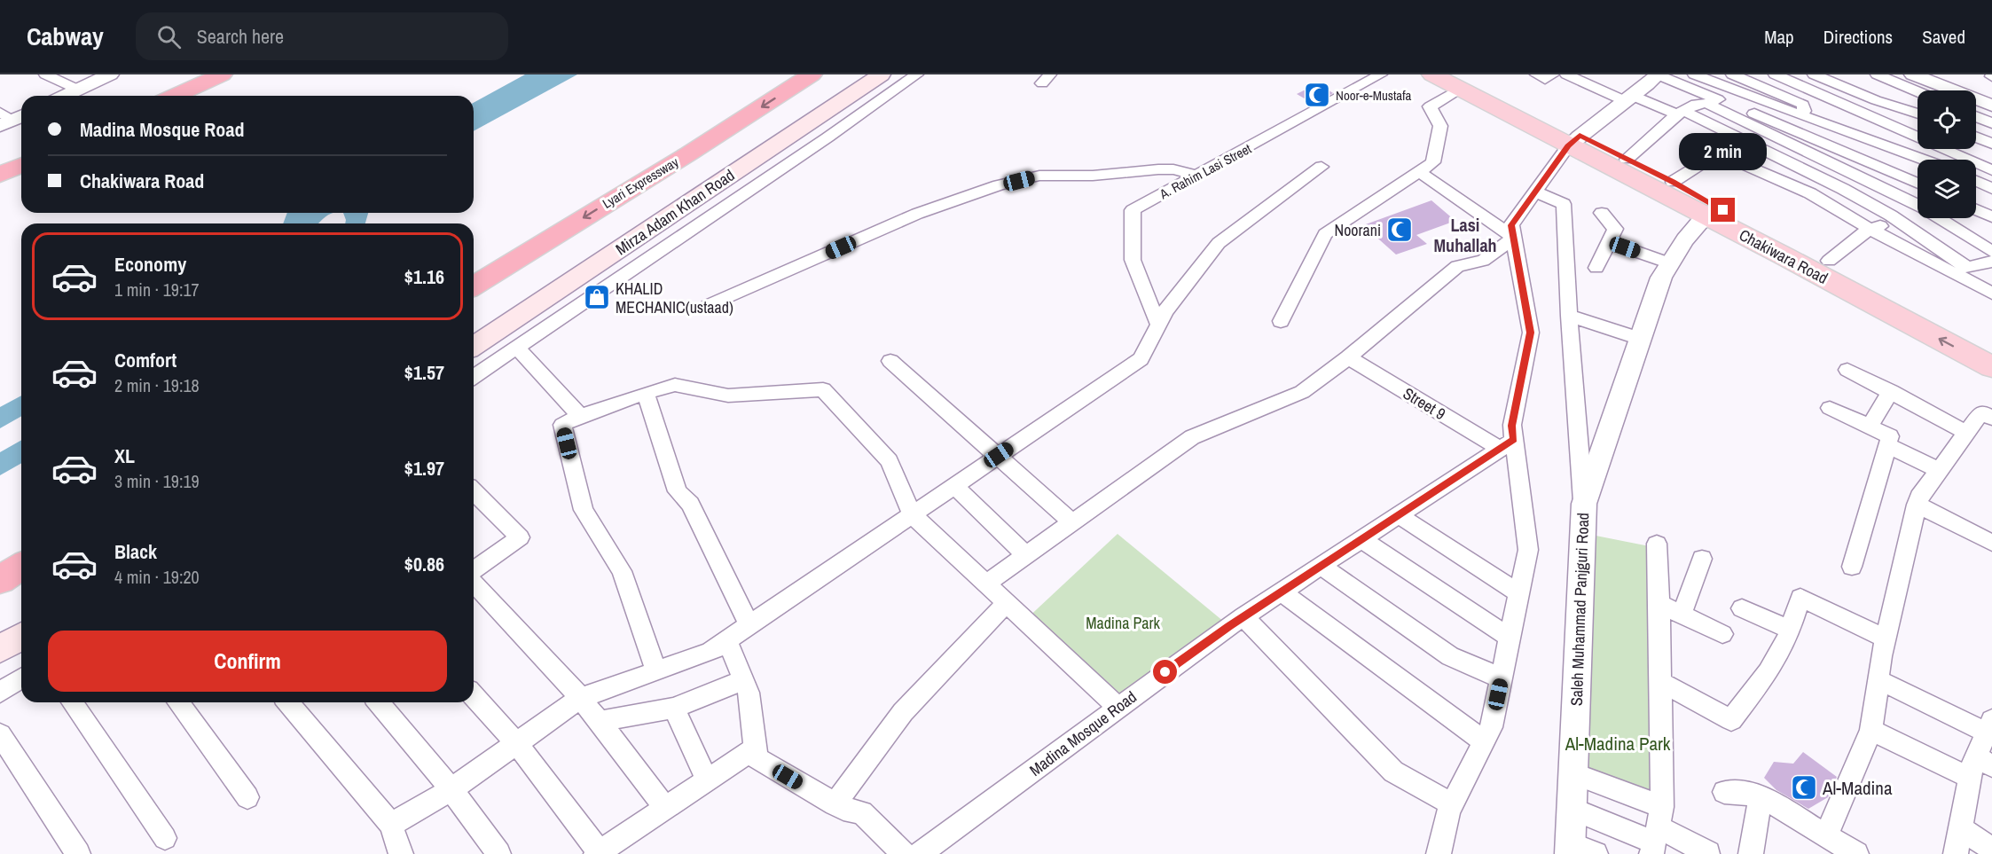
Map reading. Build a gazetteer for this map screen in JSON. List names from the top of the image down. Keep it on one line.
{"streets":{"highway":["Lyari Expressway"],"main road":["Mirza Adam Khan Road","Chakiwara Road"],"street":["A. Rahim Lasi Street","Street 9","Saleh Muhammad Panjguri Road","Madina Mosque Road"]},"crossings":[["Chakiwara Road","Saleh Muhammad Panjguri Road"],["Street 9","Madina Mosque Road"]],"one_way":["Lyari Expressway"],"districts":["Lasi Muhallah"],"parks":["Madina Park","Al-Madina Park"],"places":{"mosque":["Noor-e-Mustafa","Noorani","Al-Madina"],"shop":["KHALID MECHANIC(ustaad)"]},"page":{"header":"Cabway","search":"Search here","nav":["Map","Directions","Saved"],"banner":["Madina Mosque Road","Chakiwara Road"],"bubble":"2 min","list":[{"name":"Economy","note":"1 min · 19:17","value":"$1.16"},{"name":"Comfort","note":"2 min · 19:18","value":"$1.57"},{"name":"XL","note":"3 min · 19:19","value":"$1.97"},{"name":"Black","note":"4 min · 19:20","value":"$0.86"}],"buttons":"Confirm"}}
